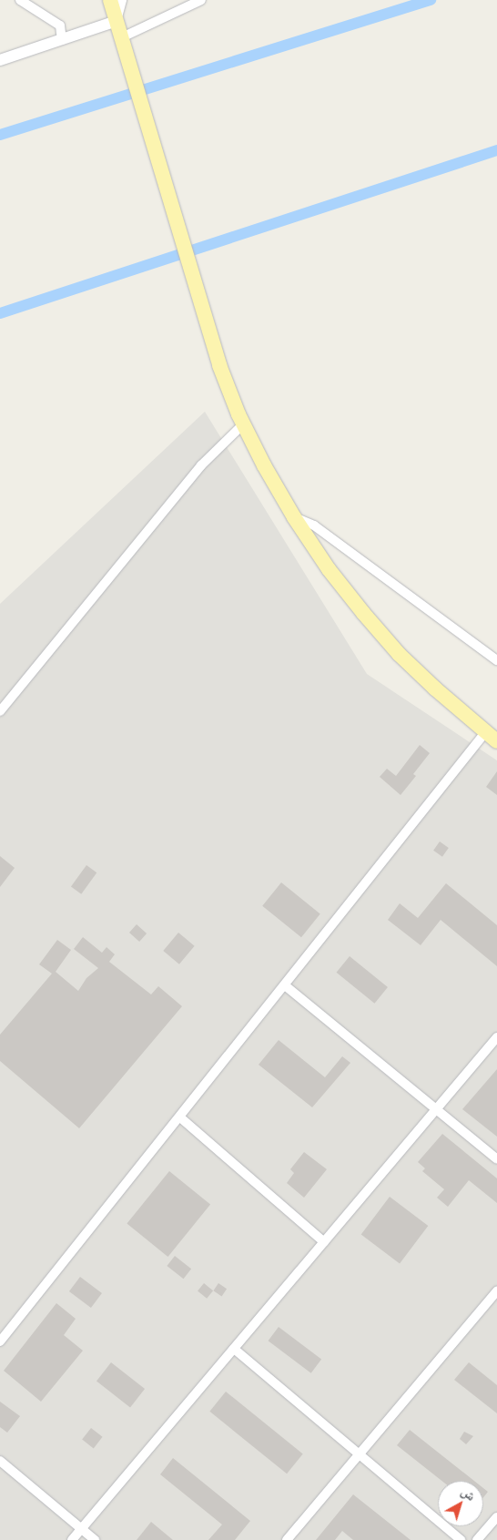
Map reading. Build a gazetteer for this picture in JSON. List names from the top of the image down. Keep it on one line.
{"north":"top right"}
